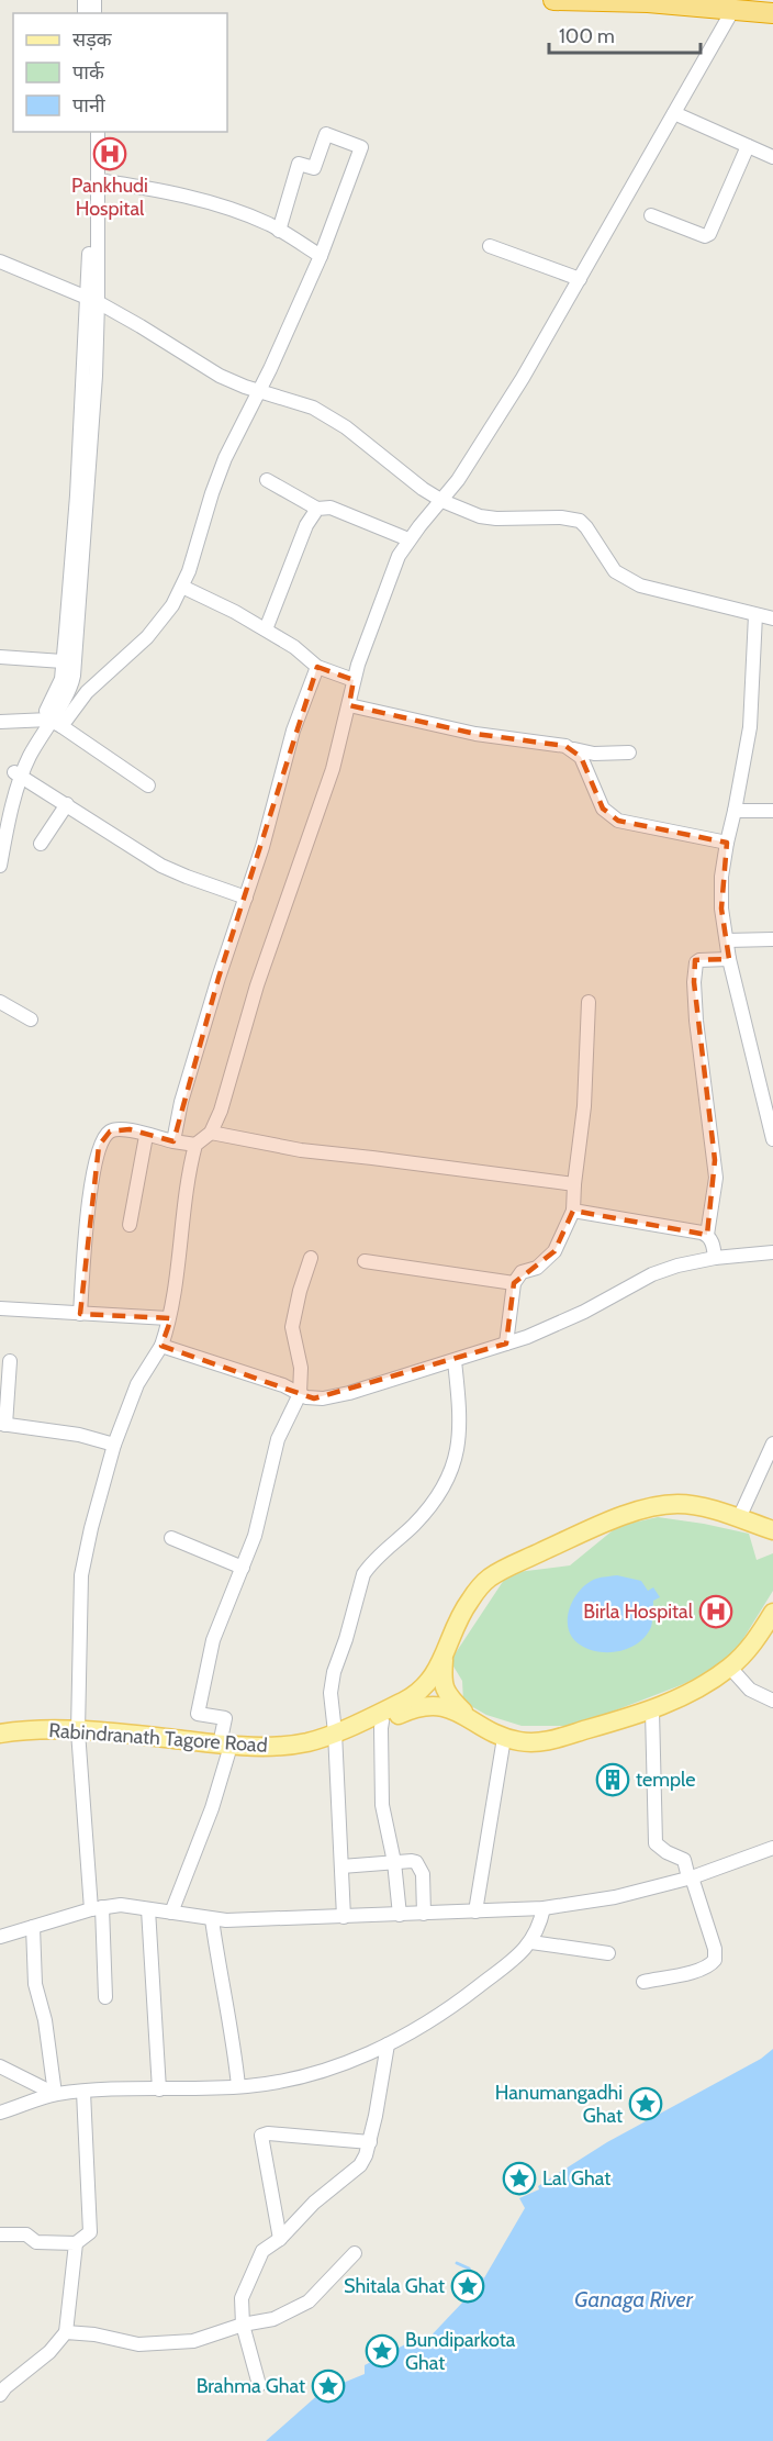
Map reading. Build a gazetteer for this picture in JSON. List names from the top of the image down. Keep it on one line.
{"streets":{"main road":["Rabindranath Tagore Road"]},"water":["Ganaga River"],"places":{"hospital":["Pankhudi Hospital","Birla Hospital"],"building":["temple"],"place":["Hanumangadhi Ghat","Lal Ghat","Shitala Ghat","Bundiparkota Ghat","Brahma Ghat"]},"legend":["सड़क","पार्क","पानी"],"scale_bar":"100 m"}
